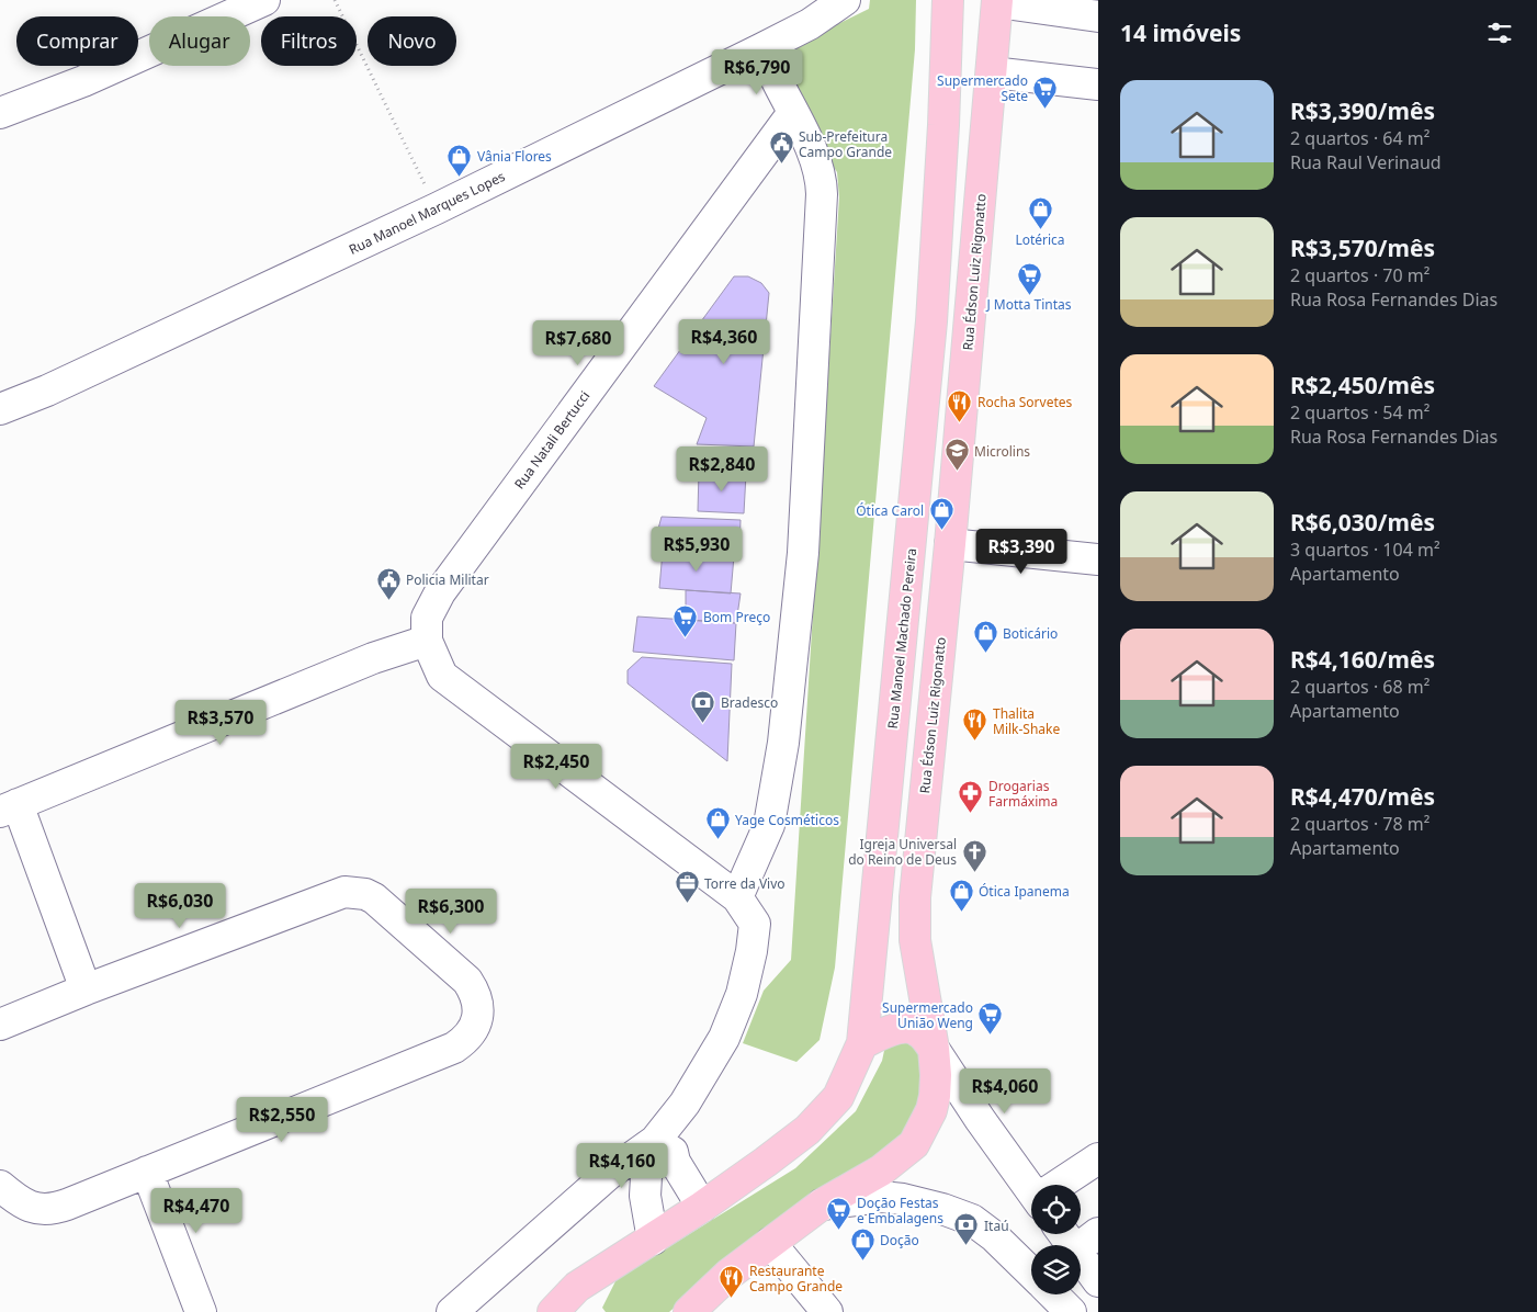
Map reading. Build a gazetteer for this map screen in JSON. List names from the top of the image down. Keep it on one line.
{"streets":{"main road":["Rua Édson Luiz Rigonatto","Rua Manoel Machado Pereira"],"street":["Rua Manoel Marques Lopes","Rua Natali Bertucci"]},"places":{"supermarket":["Supermercado Sete","J Motta Tintas","Bom Preço","Supermercado União Weng","Doção Festas e Embalagens"],"public building":["Sub-Prefeitura Campo Grande","Policia Militar"],"shop":["Vânia Flores","Lotérica","Ótica Carol","Boticário","Yage Cosméticos","Ótica Ipanema","Doção"],"restaurant":["Rocha Sorvetes","Thalita Milk-Shake","Restaurante Campo Grande"],"school or university":["Microlins"],"bank":["Bradesco","Itaú"],"pharmacy":["Drogarias Farmáxima"],"church":["Igreja Universal do Reino de Deus"],"office":["Torre da Vivo"]},"page":{"heading":"14 imóveis","chip":["Comprar","Alugar","Filtros","Novo"],"price":["R$6,790","R$4,360","R$7,680","R$2,840","R$5,930","R$3,390","R$3,570","R$2,450","R$6,030","R$6,300","R$4,060","R$2,550","R$4,160","R$4,470"],"list":[{"name":"R$3,390/mês","note":"2 quartos · 64 m² · Rua Raul Verinaud"},{"name":"R$3,570/mês","note":"2 quartos · 70 m² · Rua Rosa Fernandes Dias"},{"name":"R$2,450/mês","note":"2 quartos · 54 m² · Rua Rosa Fernandes Dias"},{"name":"R$6,030/mês","note":"3 quartos · 104 m² · Apartamento"},{"name":"R$4,160/mês","note":"2 quartos · 68 m² · Apartamento"},{"name":"R$4,470/mês","note":"2 quartos · 78 m² · Apartamento"}]}}
